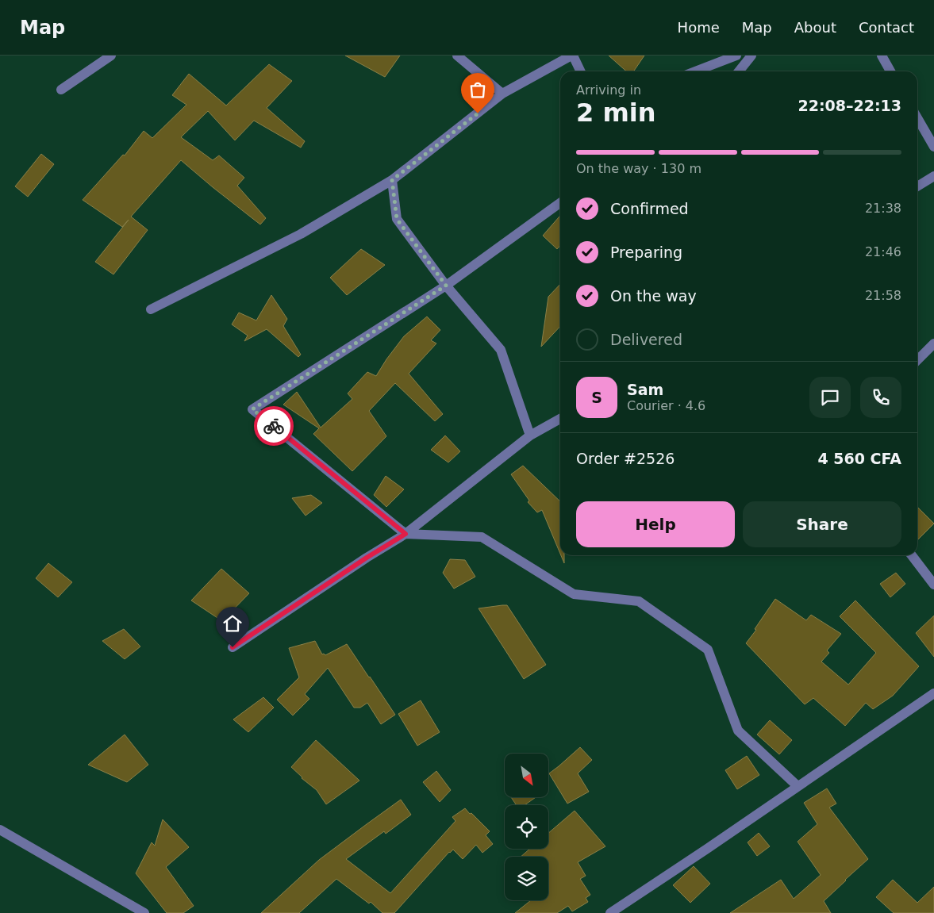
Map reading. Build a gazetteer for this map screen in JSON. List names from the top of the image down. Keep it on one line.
{"north":"bottom right","page":{"header":"Map","nav":["Home","Map","About","Contact"],"heading":["2 min","Arriving in","22:08–22:13"],"panel":["Sam","Courier · 4.6","Order #2526","4 560 CFA"],"bar":"On the way · 130 m","list":[["Confirmed","21:38"],["Preparing","21:46"],["On the way","21:58"],"Delivered"],"round":"S","buttons":["Help","Share"]}}
